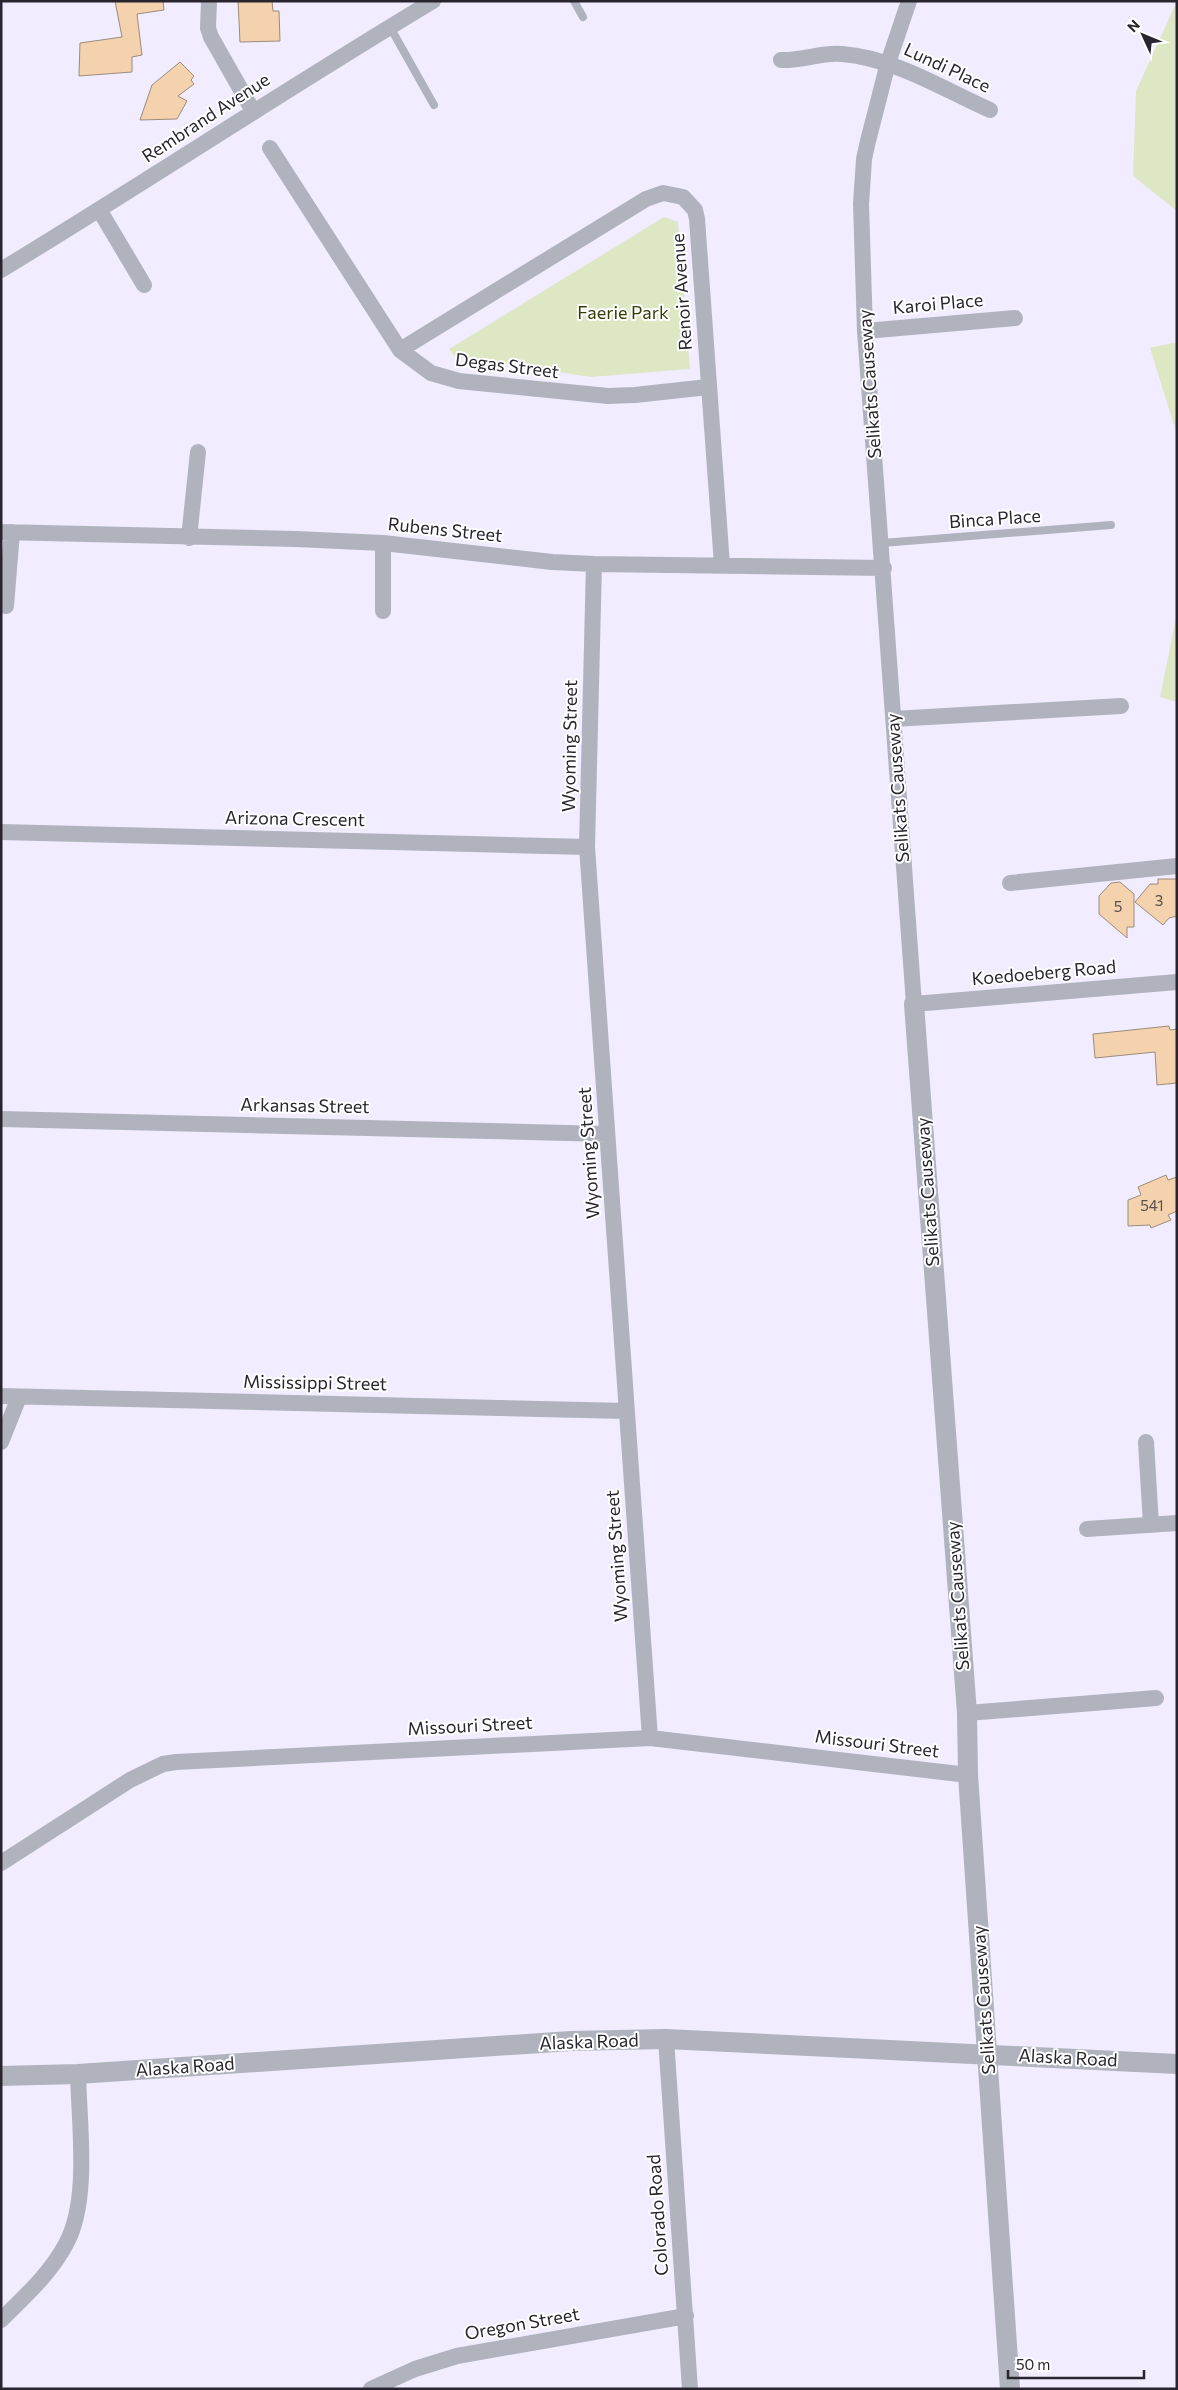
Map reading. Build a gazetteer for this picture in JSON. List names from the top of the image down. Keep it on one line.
{"streets":{"street":["Lundi Place","Rembrand Avenue","Renoir Avenue","Karoi Place","Degas Street","Selikats Causeway","Rubens Street","Wyoming Street","Arizona Crescent","Koedoeberg Road","Arkansas Street","Mississippi Street","Missouri Street","Alaska Road","Colorado Road","Oregon Street"],"lane":["Binca Place"]},"crossings":[["Lundi Place","Selikats Causeway"],["Renoir Avenue","Degas Street"],["Renoir Avenue","Rubens Street"],["Karoi Place","Selikats Causeway"],["Selikats Causeway","Binca Place"],["Selikats Causeway","Rubens Street"],["Selikats Causeway","Koedoeberg Road"],["Selikats Causeway","Missouri Street"],["Selikats Causeway","Alaska Road"],["Rubens Street","Wyoming Street"],["Wyoming Street","Arizona Crescent"],["Wyoming Street","Arkansas Street"],["Wyoming Street","Mississippi Street"],["Wyoming Street","Missouri Street"],["Alaska Road","Colorado Road"],["Colorado Road","Oregon Street"]],"parks":["Faerie Park"],"house_numbers":["3","5","541"],"scale_bar":"50 m","north":"top left"}
